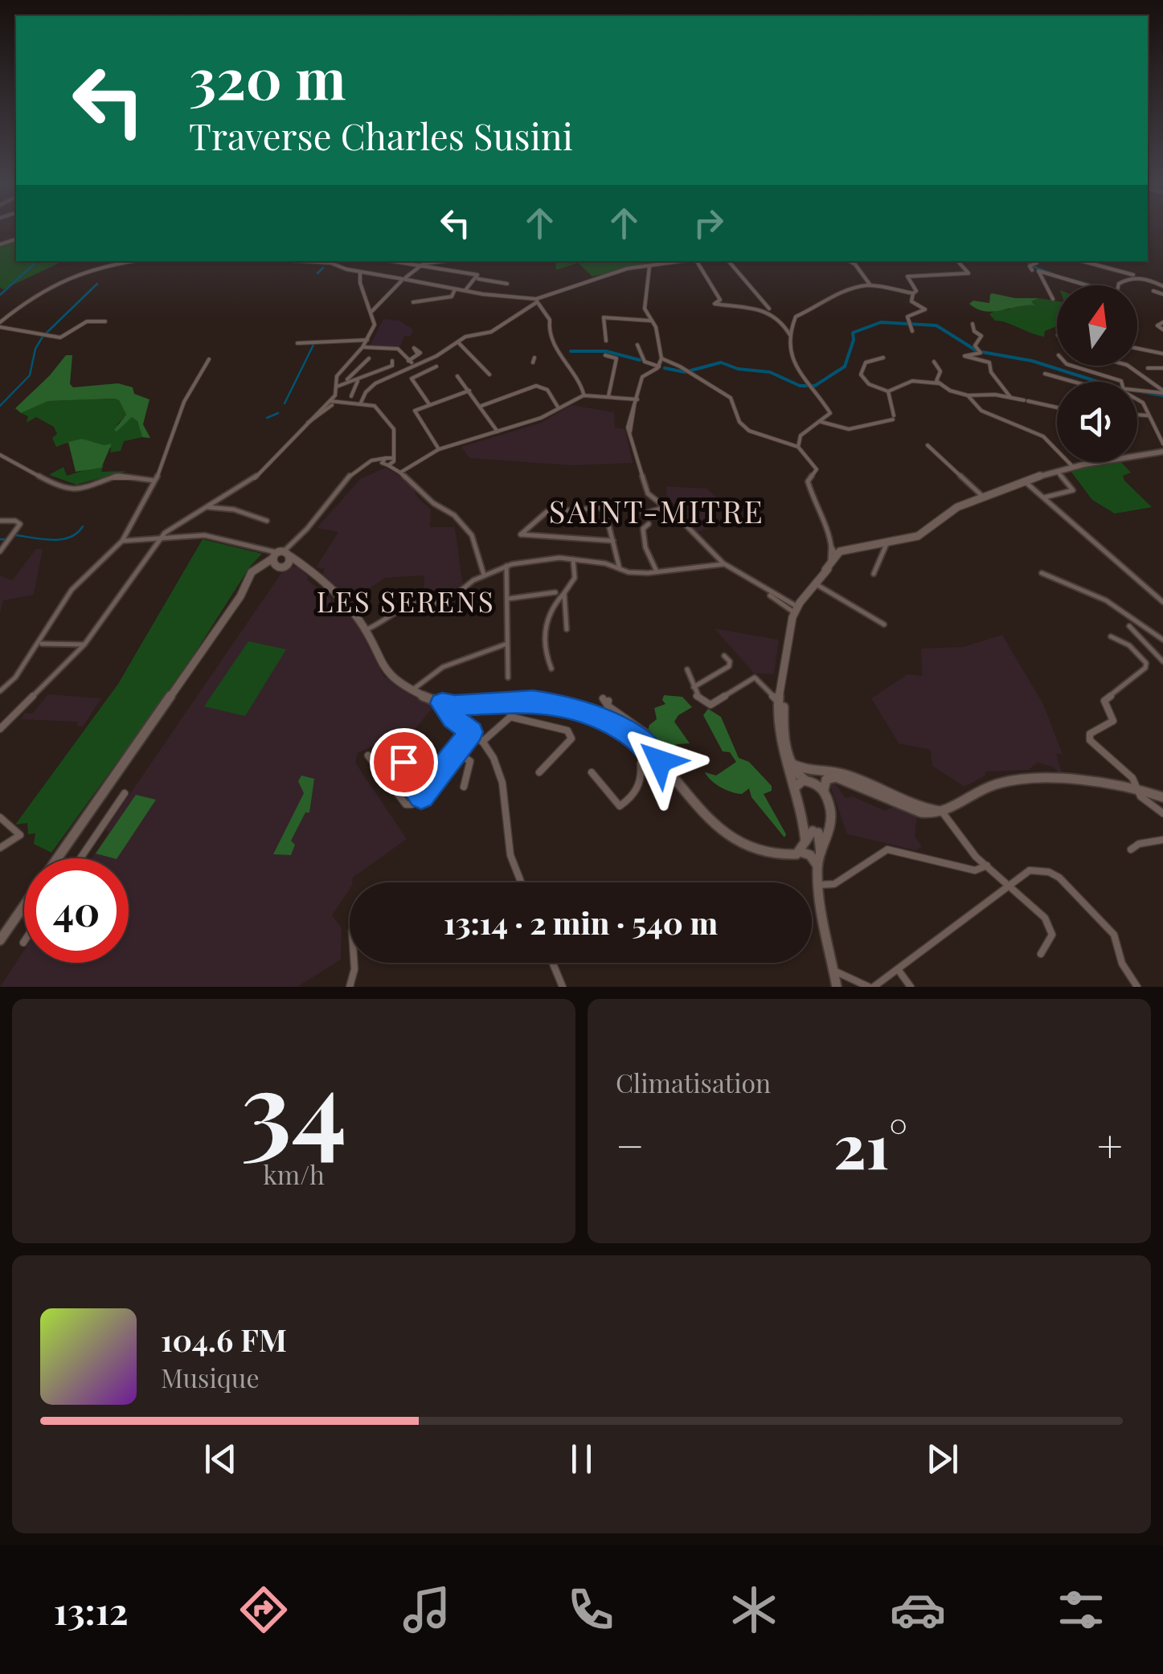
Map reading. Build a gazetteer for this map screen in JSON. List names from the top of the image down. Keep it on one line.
{"districts":["SAINT-MITRE","LES SERENS"],"north":"top","page":{"turn":["320 m","Traverse Charles Susini"],"limit":"40","trip":"13:14 · 2 min · 540 m","tile":[["34","km/h"],"Climatisation"],"heat":["−","21°","+"],"song":["104.6 FM","Musique"],"tabs":"13:12"}}
